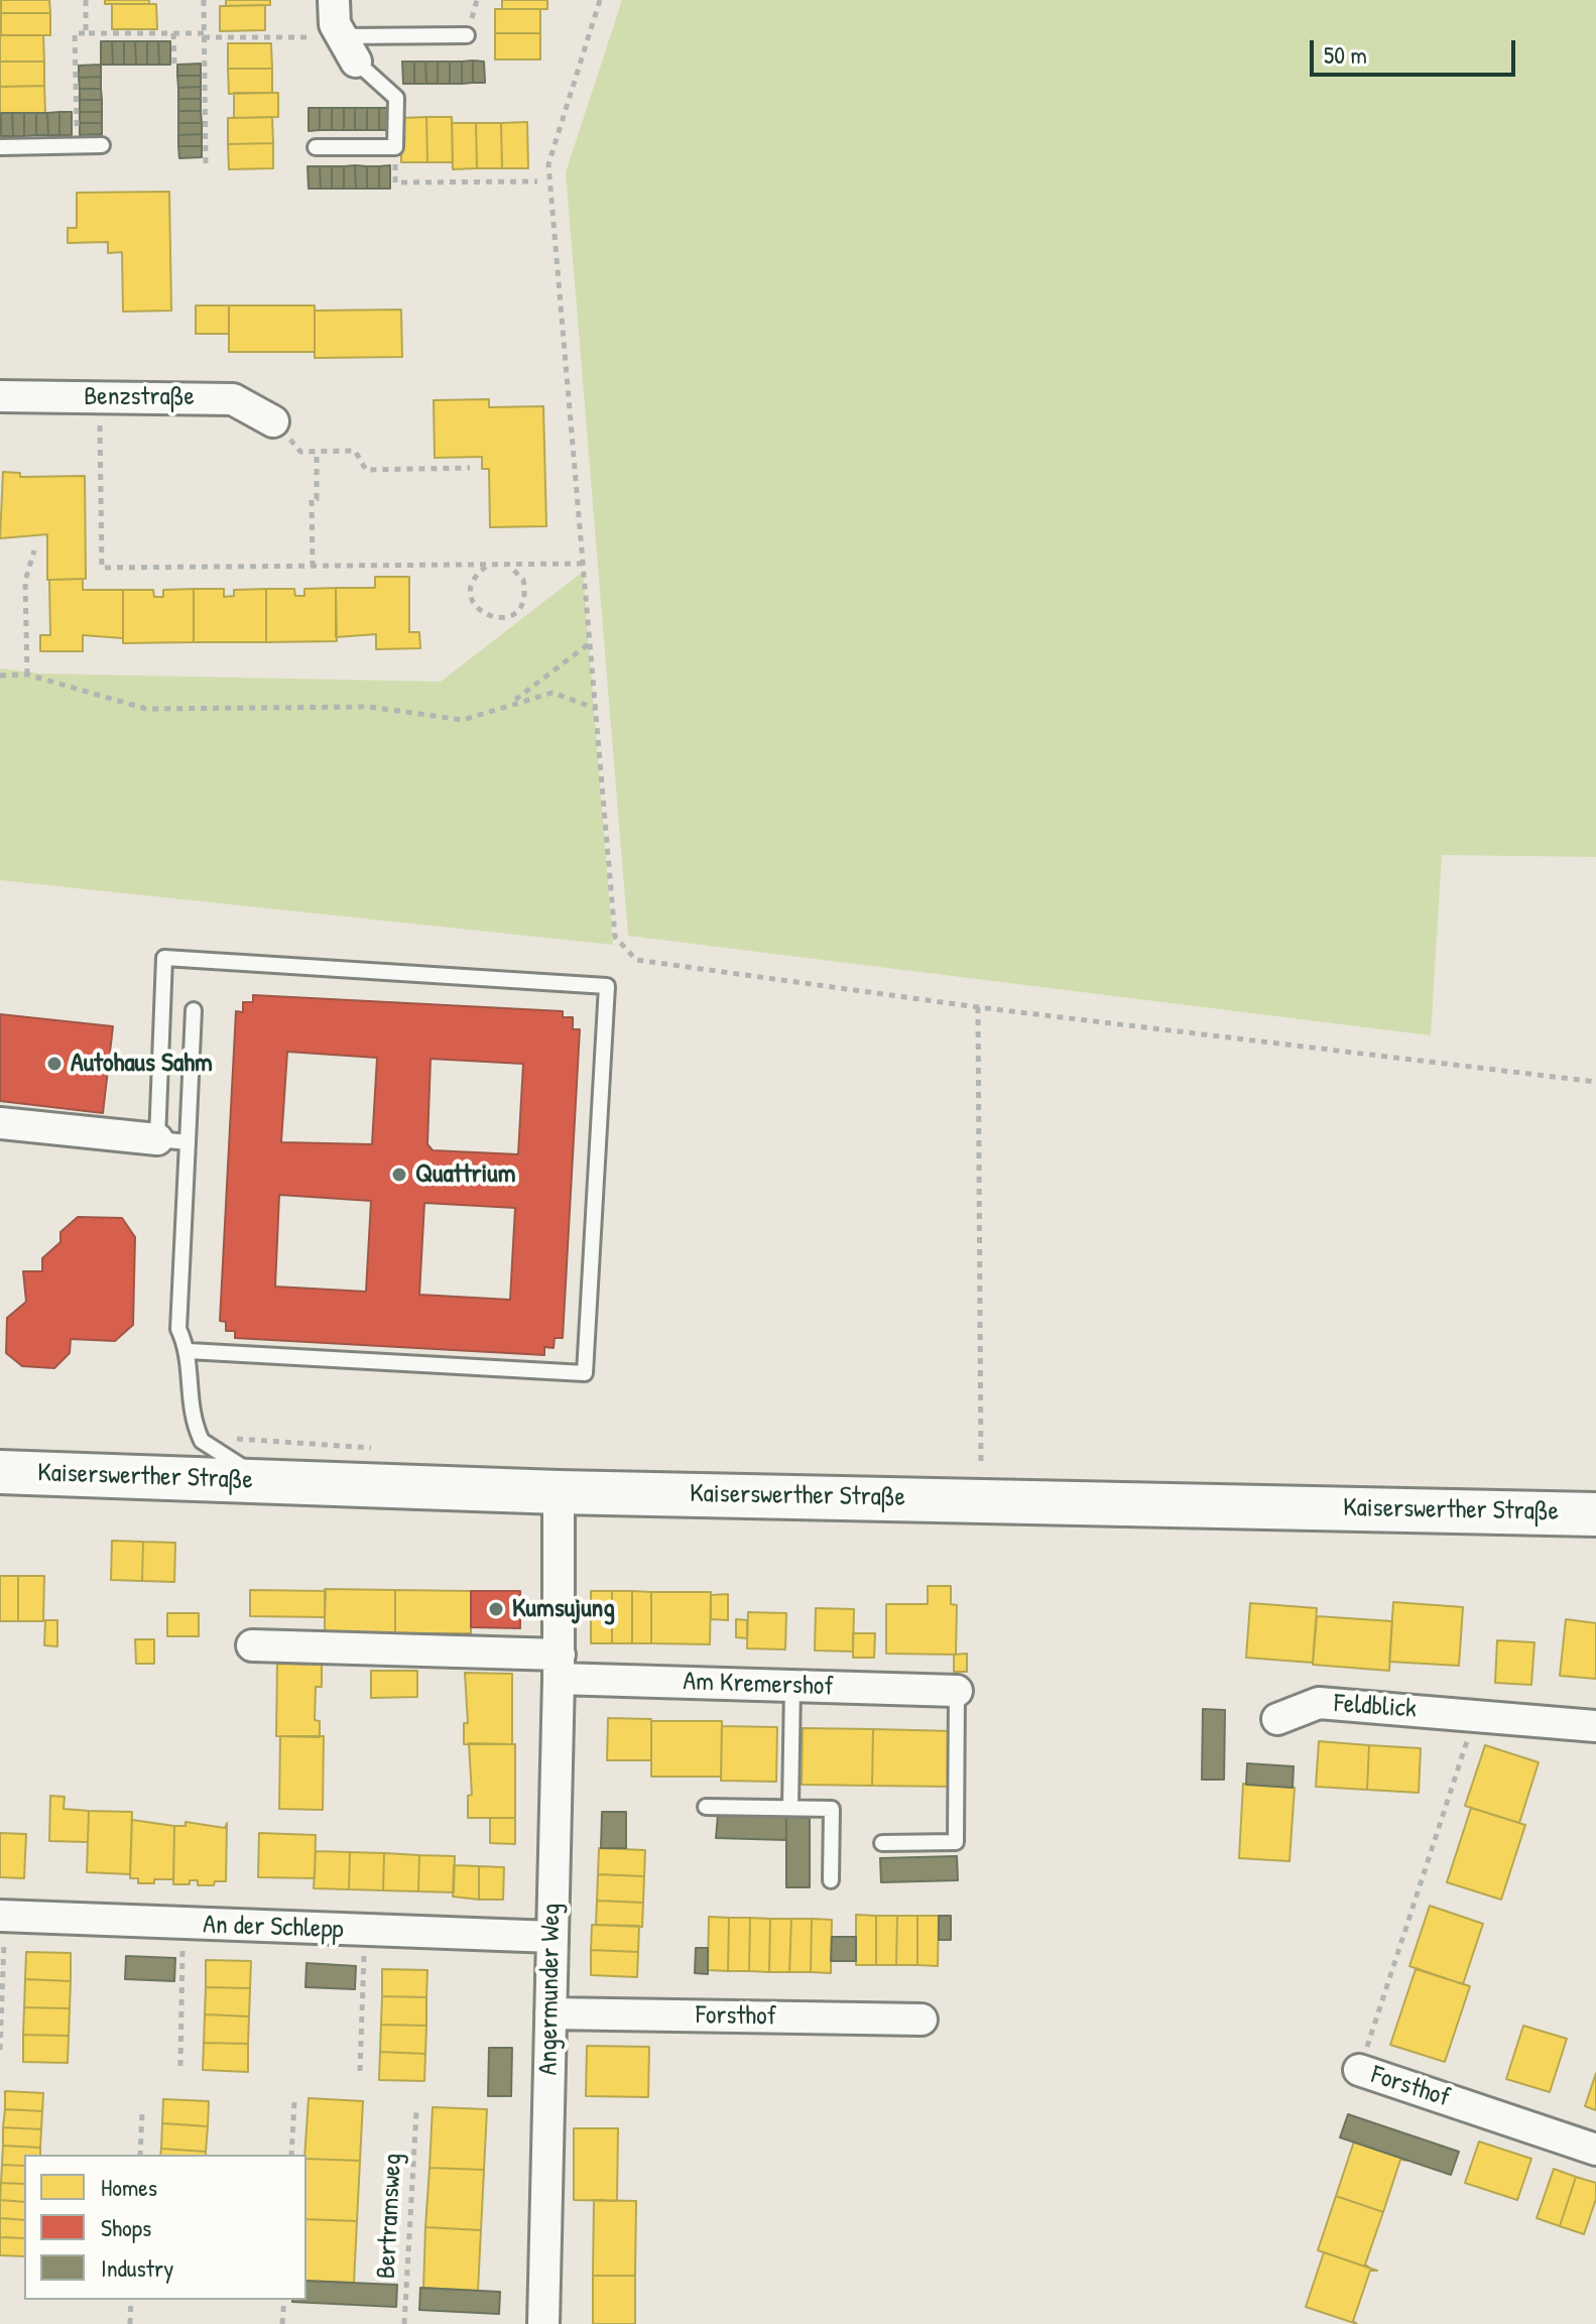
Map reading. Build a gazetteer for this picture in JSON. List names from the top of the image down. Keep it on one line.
{"streets":{"main road":["Kaiserswerther Straße"],"street":["Benzstraße","Am Kremershof","Feldblick","An der Schlepp","Angermunder Weg","Forsthof"],"path":["Bertramsweg"]},"crossings":[["Kaiserswerther Straße","Angermunder Weg"],["Am Kremershof","Angermunder Weg"],["Feldblick","Forsthof"],["An der Schlepp","Angermunder Weg"],["Angermunder Weg","Forsthof"]],"places":["Autohaus Sahm","Quattrium","Kumsujung"],"legend":["Homes","Shops","Industry"],"scale_bar":"50 m"}
